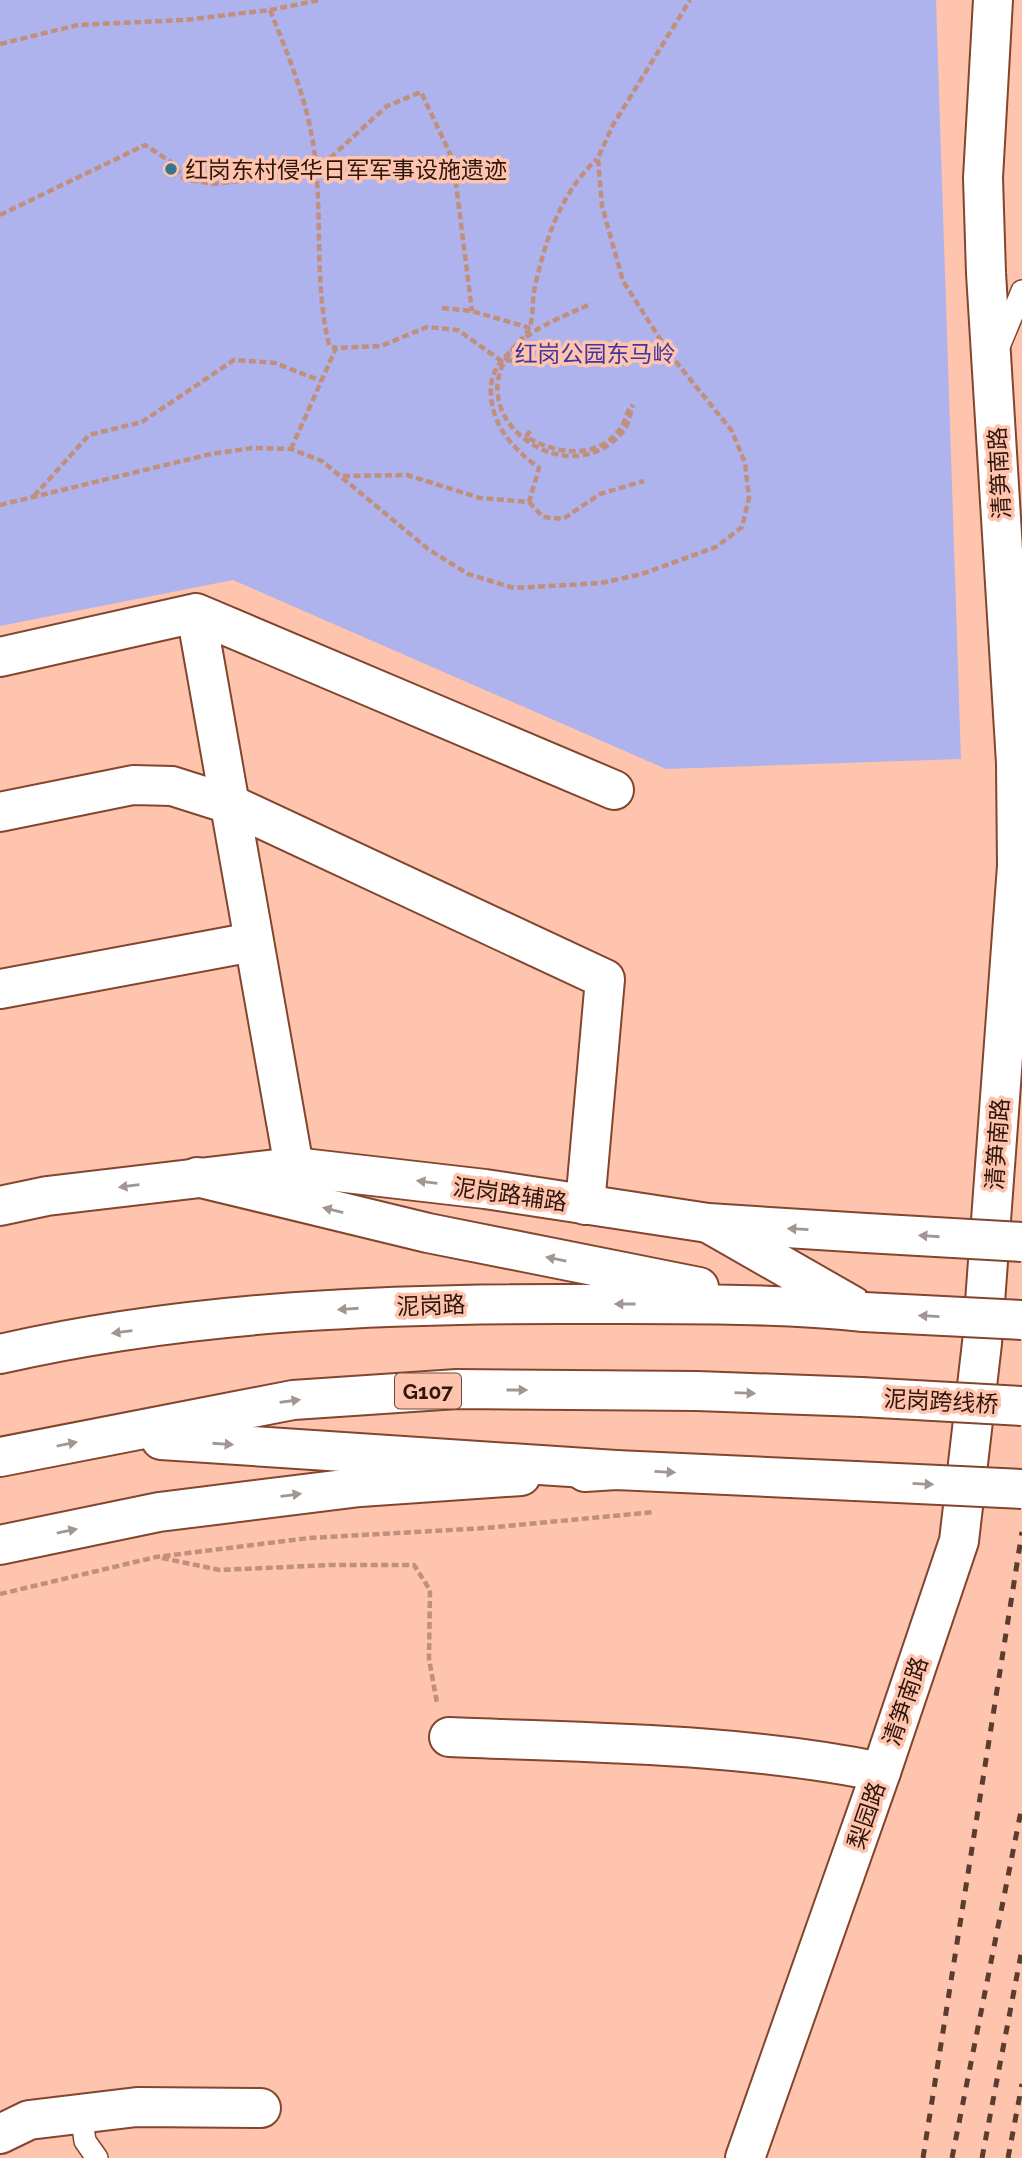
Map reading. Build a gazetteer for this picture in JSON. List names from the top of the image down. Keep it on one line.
{"streets":{"main road":["清笋南路","泥岗路辅路","泥岗路","G107","泥岗跨线桥","梨园路"]},"crossings":[["清笋南路","梨园路"],["G107","泥岗跨线桥"]],"parks":["红岗公园东马岭"],"places":["红岗东村侵华日军军事设施遗迹"]}
